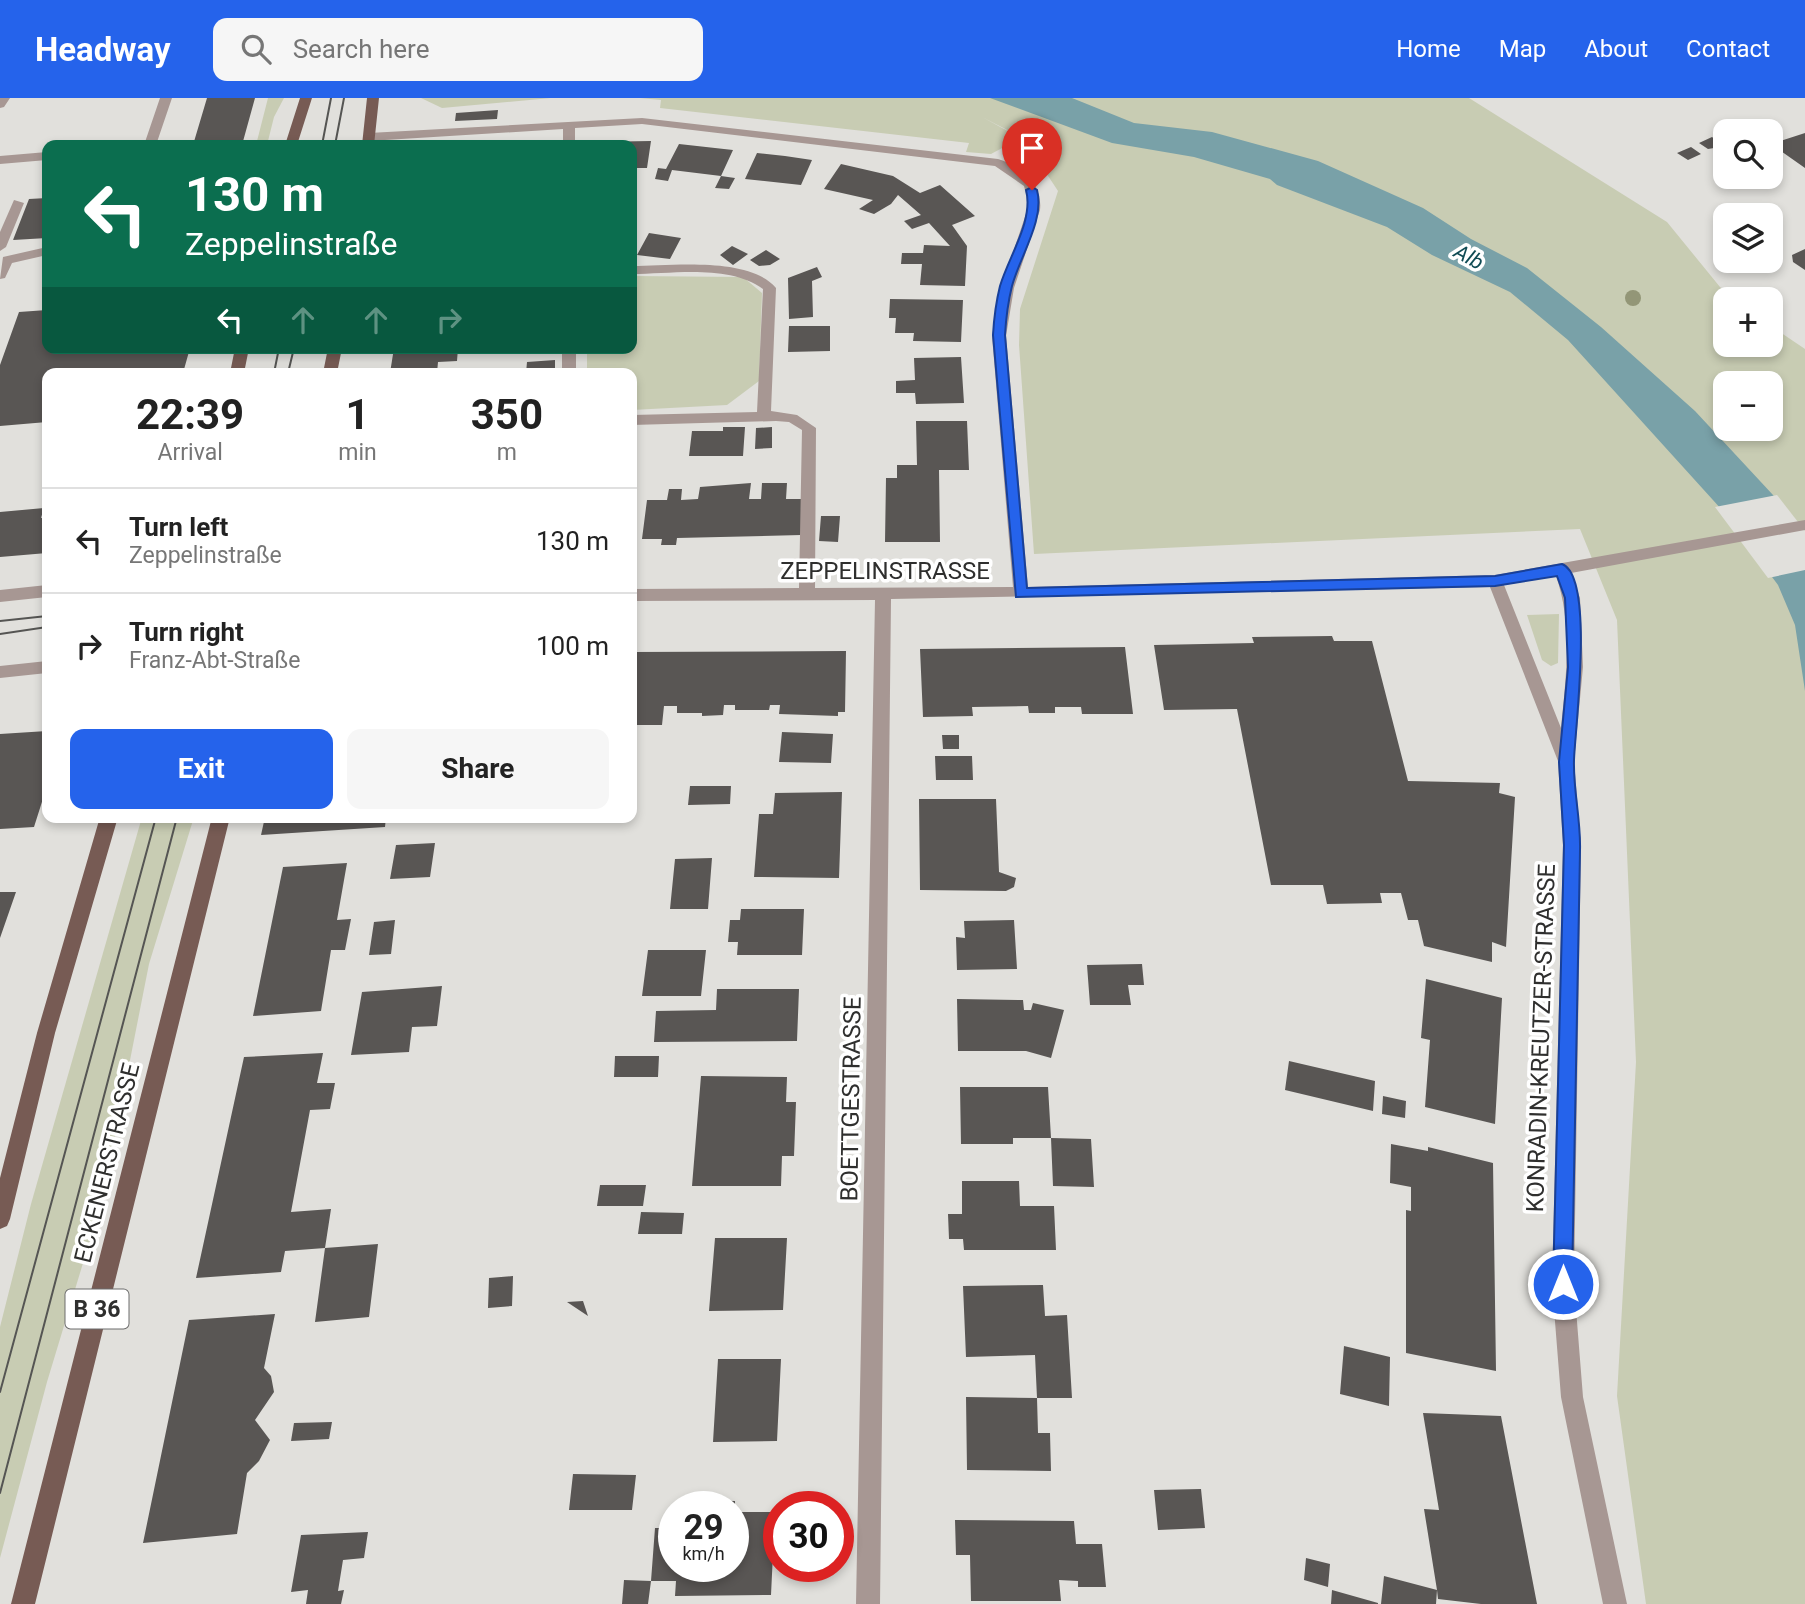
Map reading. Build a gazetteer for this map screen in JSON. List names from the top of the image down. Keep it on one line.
{"streets":{"main road":["ECKENERSTRASSE","B 36"],"street":["ZEPPELINSTRASSE","KONRADIN-KREUTZER-STRASSE","BOETTGESTRASSE"]},"crossings":[["ZEPPELINSTRASSE","KONRADIN-KREUTZER-STRASSE"],["ZEPPELINSTRASSE","BOETTGESTRASSE"]],"water":["Alb"],"page":{"header":"Headway","search":"Search here","nav":["Home","Map","About","Contact"],"map_buttons":["+","−"],"turn":["130 m","Zeppelinstraße"],"eta":["22:39","Arrival","1","min","350","m"],"list":[{"name":"Turn left","note":"Zeppelinstraße","value":"130 m"},{"name":"Turn right","note":"Franz-Abt-Straße","value":"100 m"}],"buttons":["Exit","Share"],"speed":"29 km/h","limit":"30"}}
